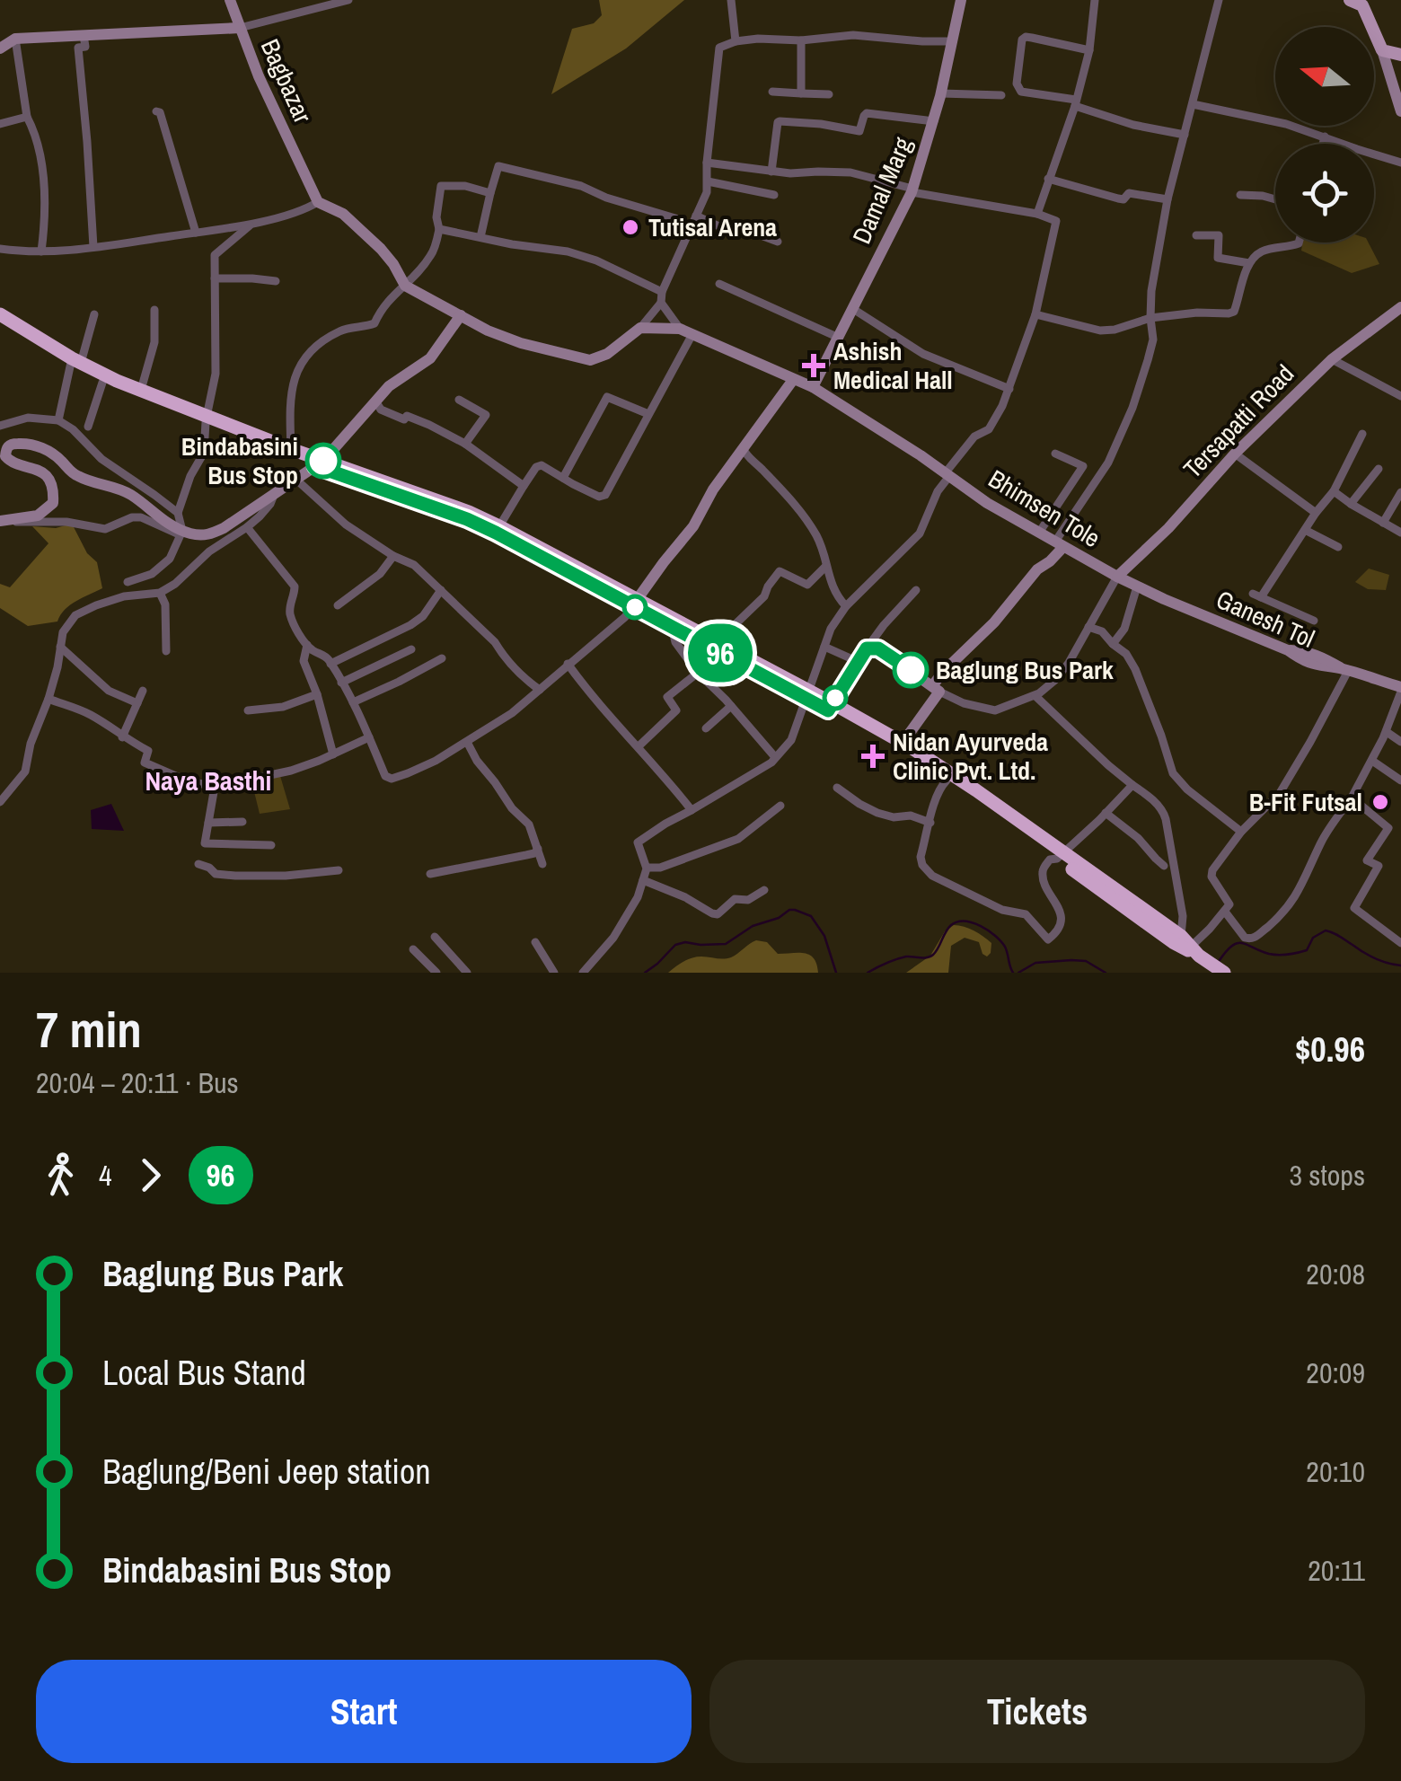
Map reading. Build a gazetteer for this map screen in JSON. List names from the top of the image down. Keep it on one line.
{"streets":{"main road":["Bagbazar","Damal Marg","Tersapatti Road","Bhimsen Tole","Ganesh Tol"]},"crossings":[["Damal Marg","Bhimsen Tole"],["Tersapatti Road","Bhimsen Tole"],["Tersapatti Road","Ganesh Tol"],["Bhimsen Tole","Ganesh Tol"]],"districts":["Naya Basthi"],"places":{"other":["Tutisal Arena","Bindabasini Bus Stop","Baglung Bus Park","B-Fit Futsal"],"health":["Ashish Medical Hall","Nidan Ayurveda Clinic Pvt. Ltd."]},"lines":["bus line 96"],"north":"left","page":{"on_map":"96","heading":["7 min","20:04 – 20:11 · Bus","$0.96"],"legs":["4","96","3 stops"],"list":[{"name":"Baglung Bus Park","value":"20:08"},{"name":"Local Bus Stand","value":"20:09"},{"name":"Baglung/Beni Jeep station","value":"20:10"},{"name":"Bindabasini Bus Stop","value":"20:11"}],"buttons":["Start","Tickets"]}}
